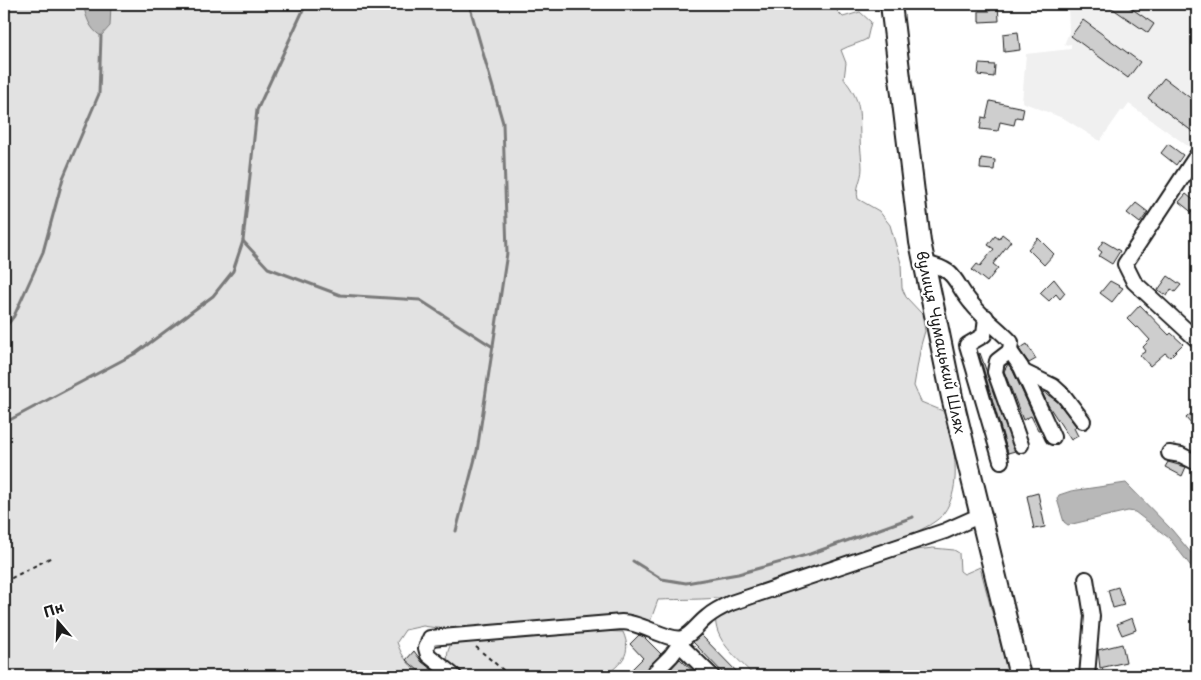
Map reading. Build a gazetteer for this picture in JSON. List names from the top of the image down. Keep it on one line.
{"streets":{"highway":["вулиця Чумацький Шлях"]},"north":"top"}
